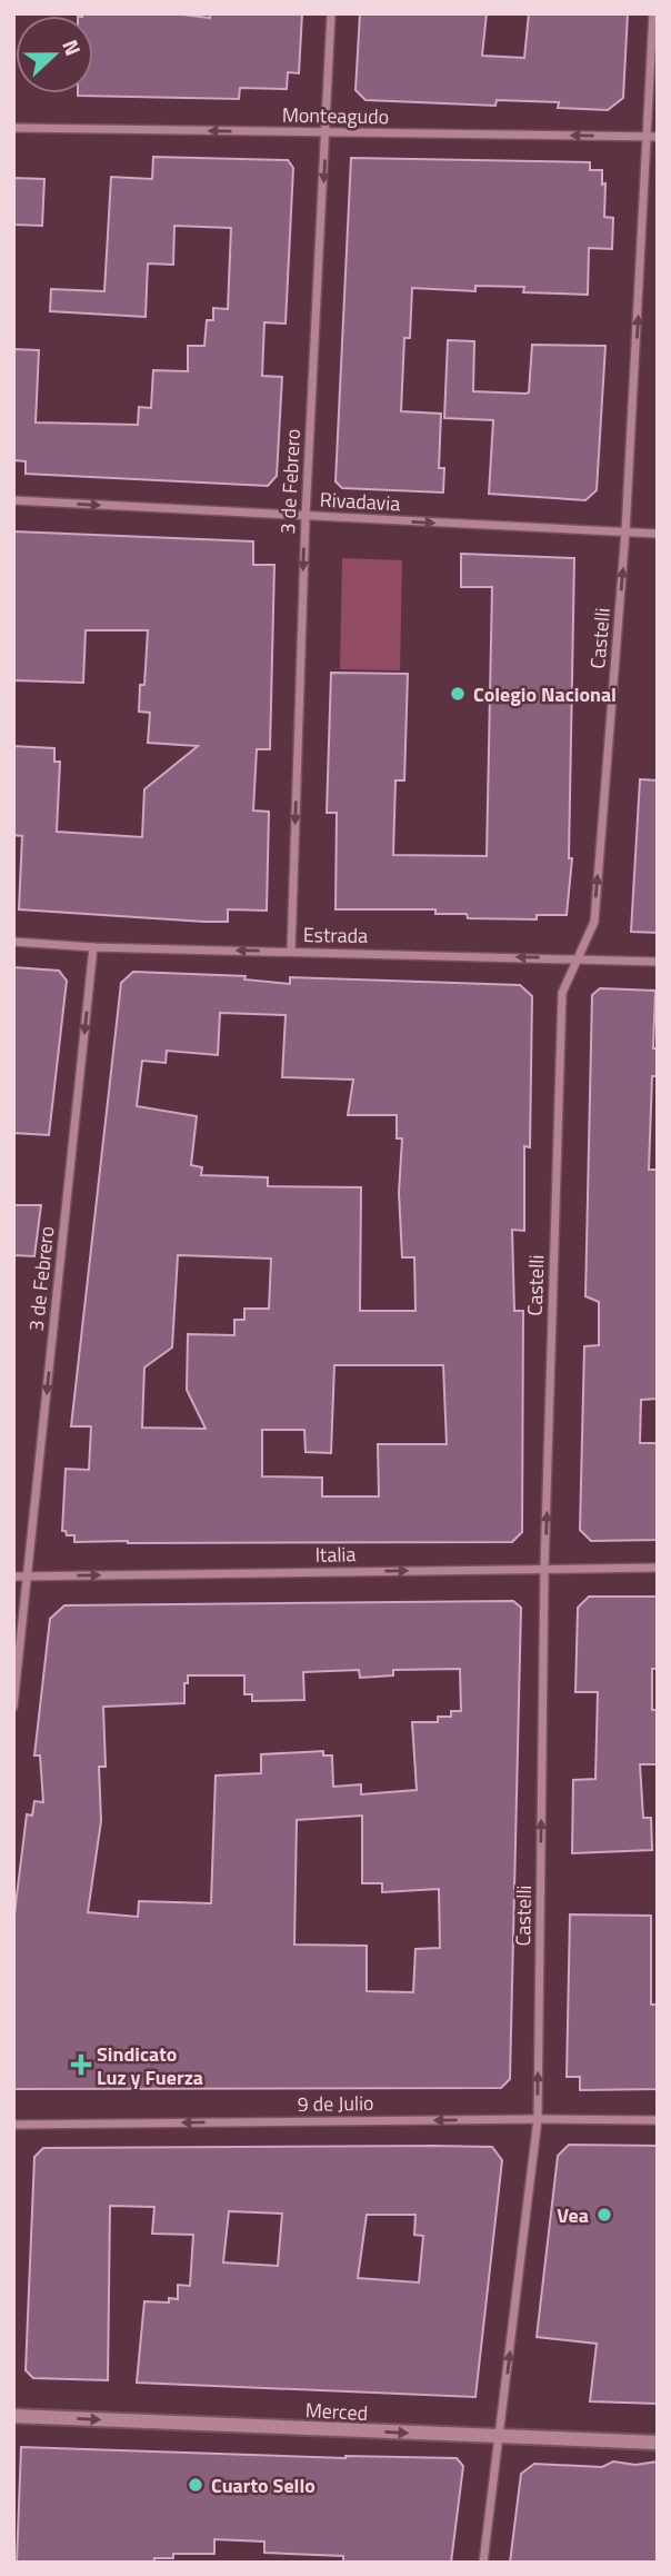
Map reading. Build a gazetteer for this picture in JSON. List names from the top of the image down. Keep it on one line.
{"streets":{"street":["Monteagudo","3 de Febrero","Rivadavia","Castelli","Estrada","Italia","9 de Julio","Merced"]},"crossings":[["Monteagudo","3 de Febrero"],["Monteagudo","Castelli"],["3 de Febrero","Rivadavia"],["3 de Febrero","Estrada"],["3 de Febrero","Italia"],["Rivadavia","Castelli"],["Castelli","Estrada"],["Castelli","Italia"],["Castelli","9 de Julio"],["Castelli","Merced"]],"one_way":["Monteagudo","3 de Febrero","Rivadavia","Castelli","Estrada","Italia","9 de Julio","Merced"],"places":{"other":["Colegio Nacional","Vea","Cuarto Sello"],"health":["Sindicato Luz y Fuerza"]},"north":"right"}
